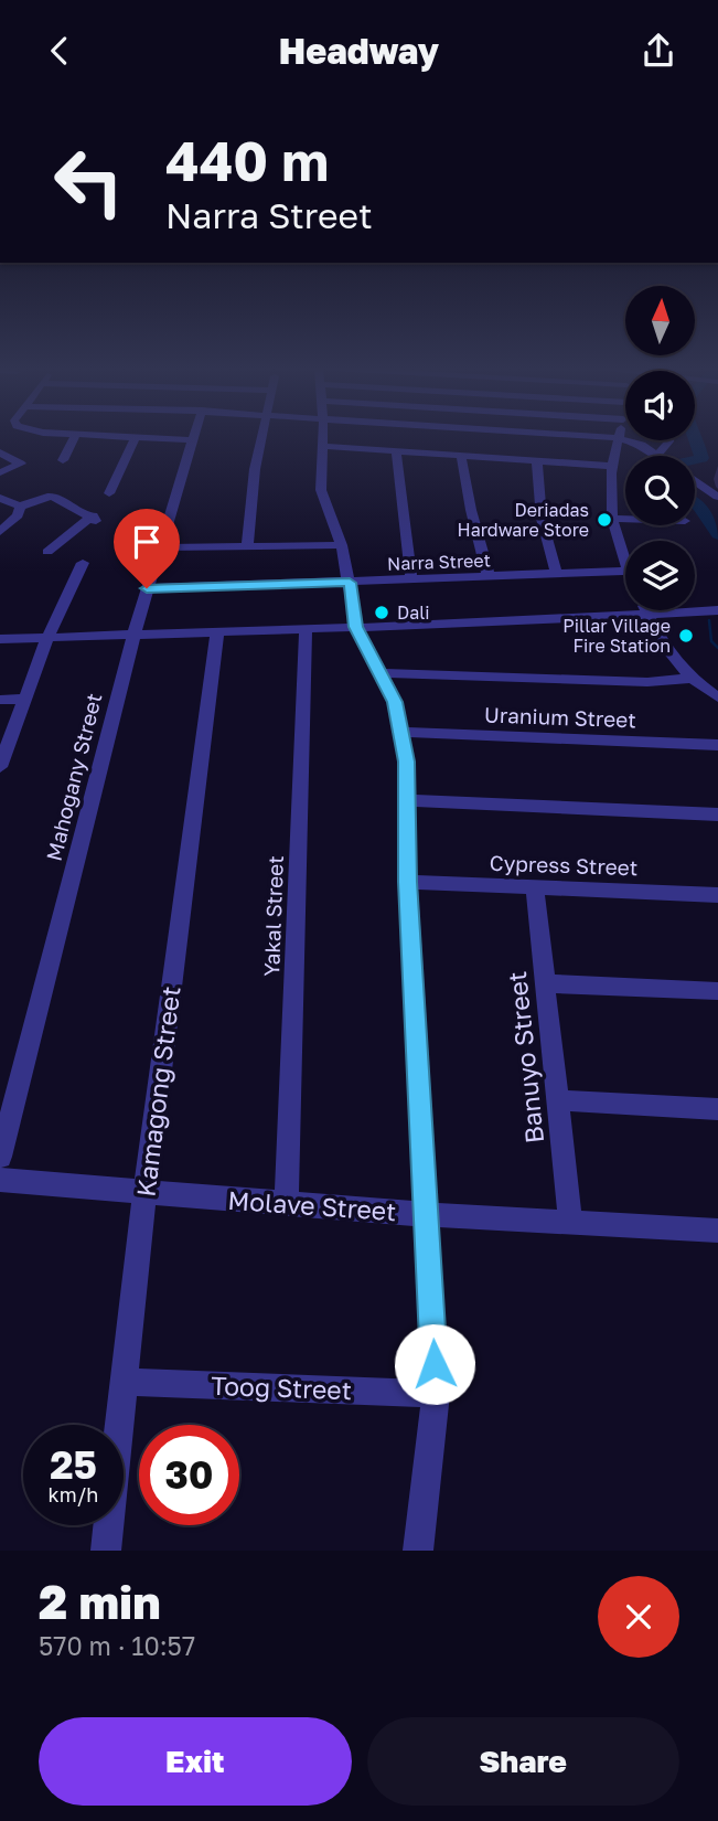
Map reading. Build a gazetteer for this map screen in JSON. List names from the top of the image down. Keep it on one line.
{"streets":{"street":["Narra Street","Uranium Street","Mahogany Street","Cypress Street","Yakal Street","Banuyo Street","Kamagong Street","Molave Street","Toog Street"]},"crossings":[["Narra Street","Mahogany Street"],["Cypress Street","Banuyo Street"],["Yakal Street","Molave Street"],["Banuyo Street","Molave Street"],["Kamagong Street","Molave Street"],["Kamagong Street","Toog Street"]],"places":["Deriadas Hardware Store","Dali","Pillar Village Fire Station"],"north":"top","page":{"header":"Headway","turn":["440 m","Narra Street"],"speed":"25 km/h","limit":"30","heading":["2 min","570 m · 10:57"],"buttons":["Exit","Share"]}}
